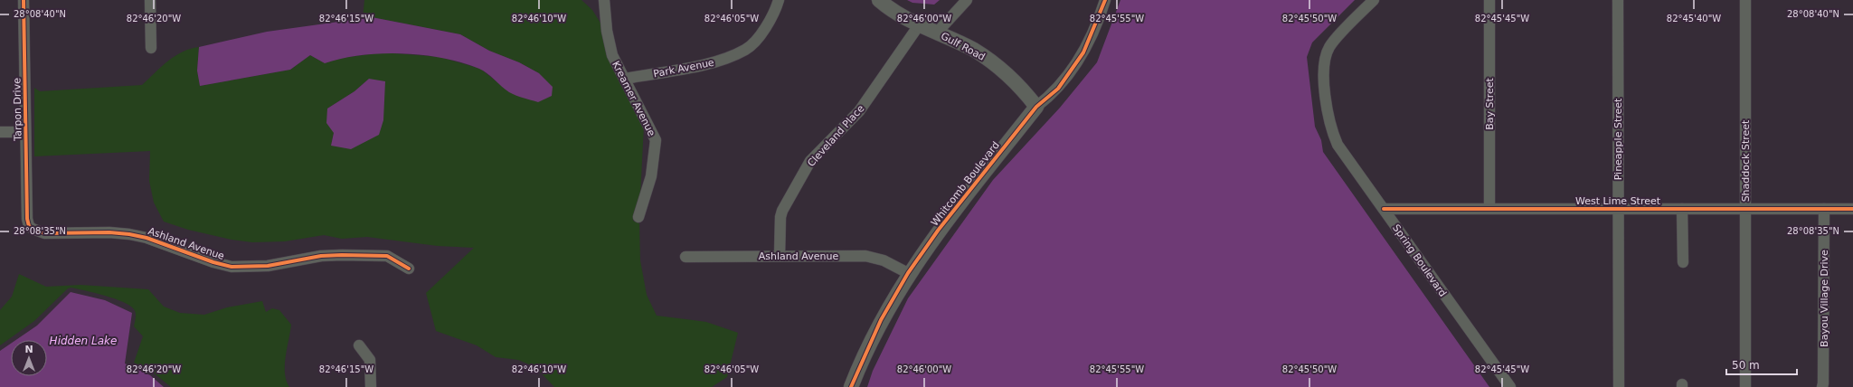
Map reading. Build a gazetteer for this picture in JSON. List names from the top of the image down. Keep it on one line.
{"streets":{"street":["Gulf Road","Park Avenue","Kreamer Avenue","Bay Street","Tarpon Drive","Cleveland Place","Pineapple Street","Shaddock Street","Whitcomb Boulevard","West Lime Street","Ashland Avenue","Spring Boulevard","Bayou Village Drive"]},"crossings":[["Gulf Road","Cleveland Place"],["Gulf Road","Whitcomb Boulevard"],["Park Avenue","Kreamer Avenue"],["Bay Street","West Lime Street"],["Tarpon Drive","Ashland Avenue"],["Cleveland Place","Ashland Avenue"],["Pineapple Street","West Lime Street"],["Shaddock Street","West Lime Street"],["Whitcomb Boulevard","Ashland Avenue"],["West Lime Street","Spring Boulevard"],["West Lime Street","Bayou Village Drive"]],"water":["Hidden Lake"],"scale_bar":"50 m","north":"top","coordinates":["28°08'40\"N","82°46'20\"W","82°46'15\"W","82°46'10\"W","82°46'05\"W","82°46'00\"W","82°45'55\"W","82°45'50\"W","82°45'45\"W","82°45'40\"W","28°08'35\"N"]}
